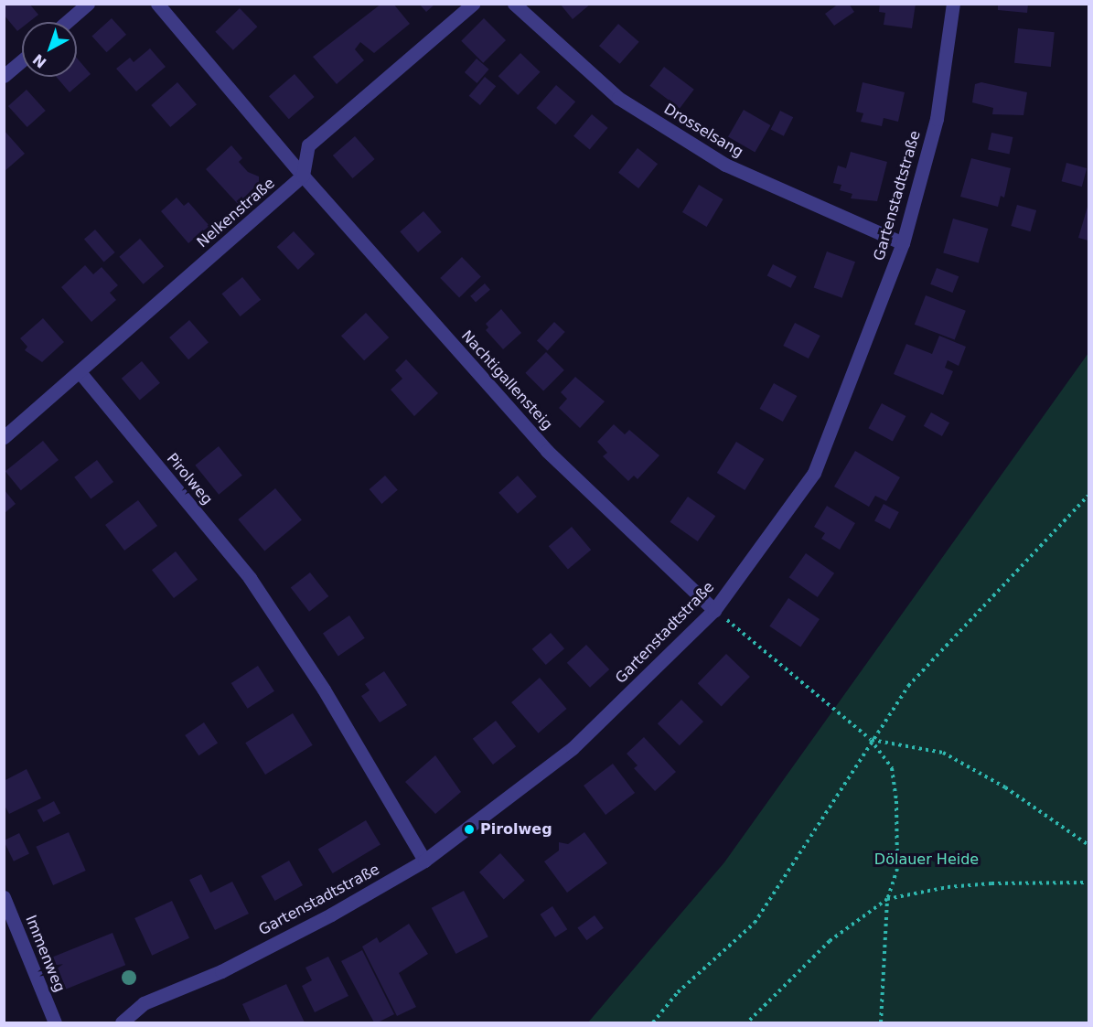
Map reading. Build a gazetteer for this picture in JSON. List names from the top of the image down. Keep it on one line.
{"streets":{"street":["Drosselsang","Gartenstadtstraße","Nelkenstraße","Nachtigallensteig","Pirolweg","Immenweg"]},"crossings":[["Drosselsang","Gartenstadtstraße"],["Gartenstadtstraße","Nachtigallensteig"],["Gartenstadtstraße","Pirolweg"],["Nelkenstraße","Nachtigallensteig"],["Nelkenstraße","Pirolweg"]],"parks":["Dölauer Heide"],"places":["Pirolweg"],"north":"bottom left"}
